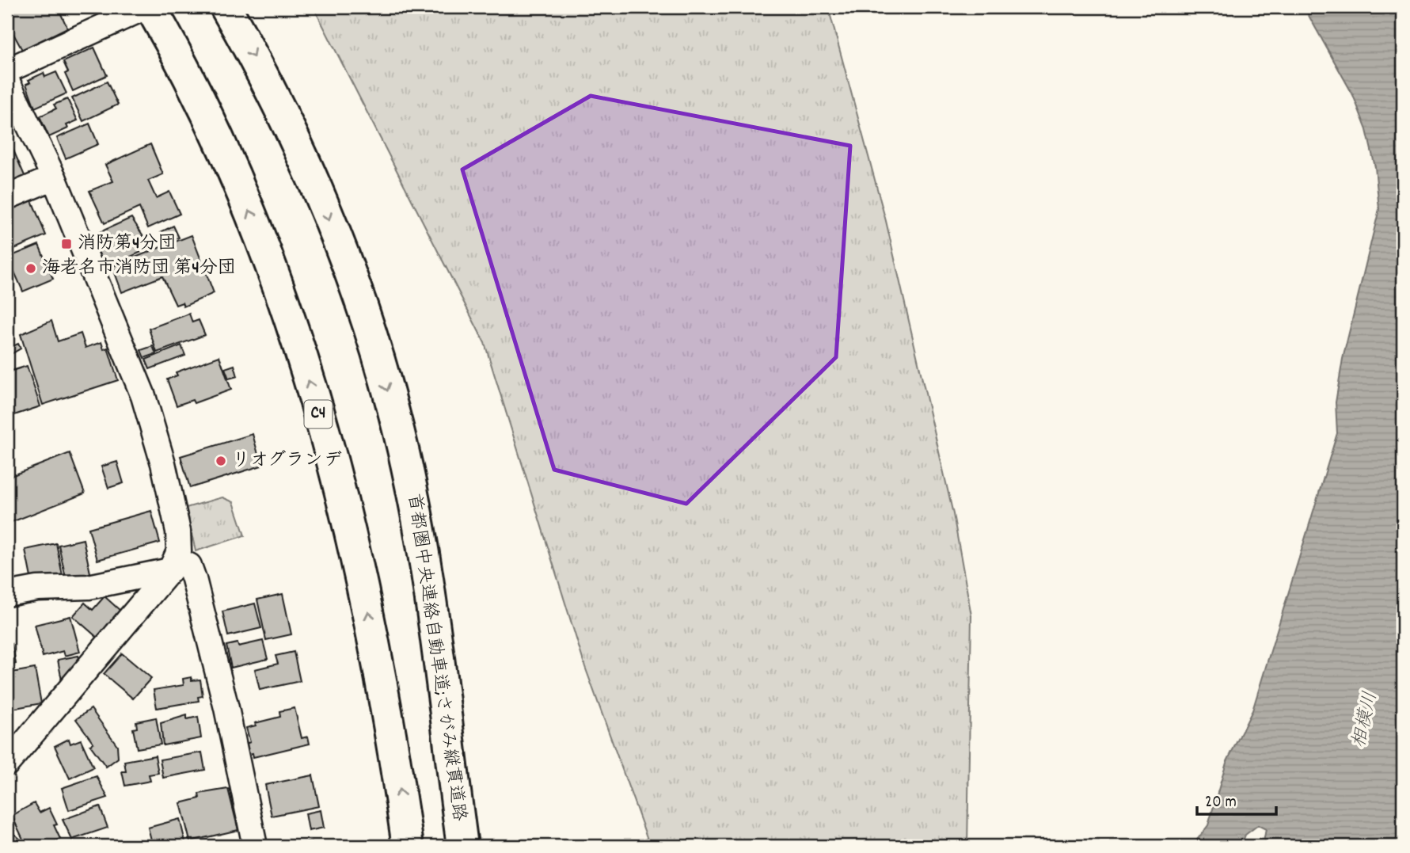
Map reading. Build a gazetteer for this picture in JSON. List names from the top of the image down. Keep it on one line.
{"streets":{"highway":["C4","首都圏中央連絡自動車道;さがみ縦貫道路"]},"water":["相模川"],"places":{"transit":["消防第4分団"],"other":["海老名市消防団 第4分団","リオグランデ"]},"scale_bar":"20 m"}
